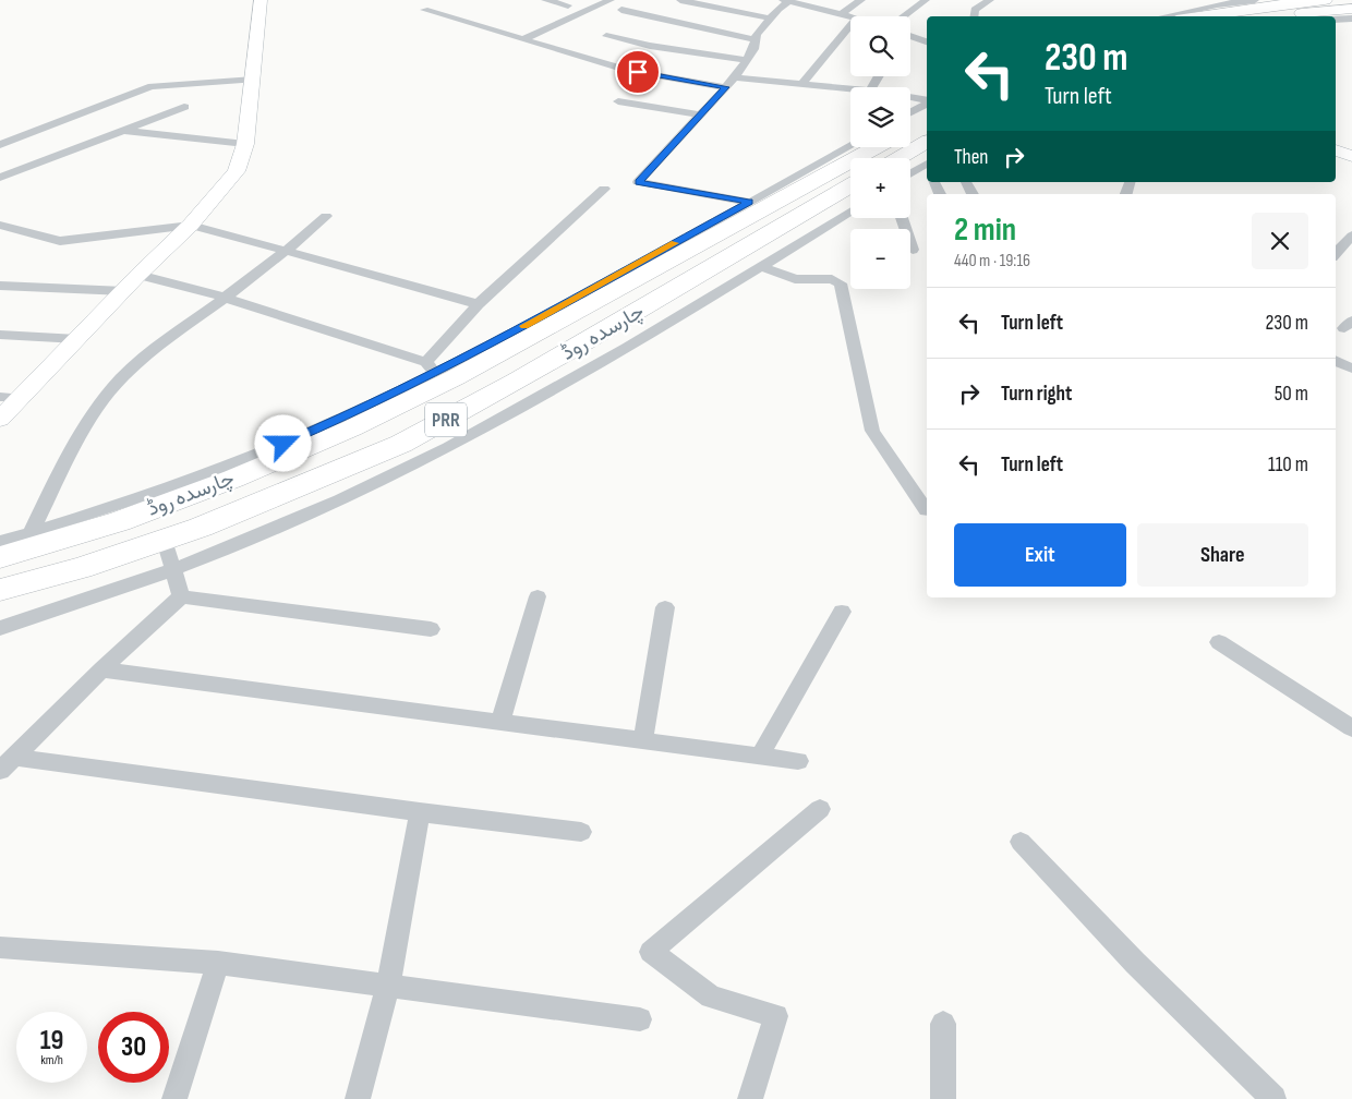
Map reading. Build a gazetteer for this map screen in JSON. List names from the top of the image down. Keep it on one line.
{"streets":{"highway":["چارسدہ روڈ","PRR"]},"page":{"map_buttons":["+","−"],"turn":["230 m","Turn left"],"then":"Then","heading":["2 min","440 m · 19:16"],"list":[{"name":"Turn left","value":"230 m"},{"name":"Turn right","value":"50 m"},{"name":"Turn left","value":"110 m"}],"buttons":["Exit","Share"],"speed":"19 km/h","limit":"30"}}
